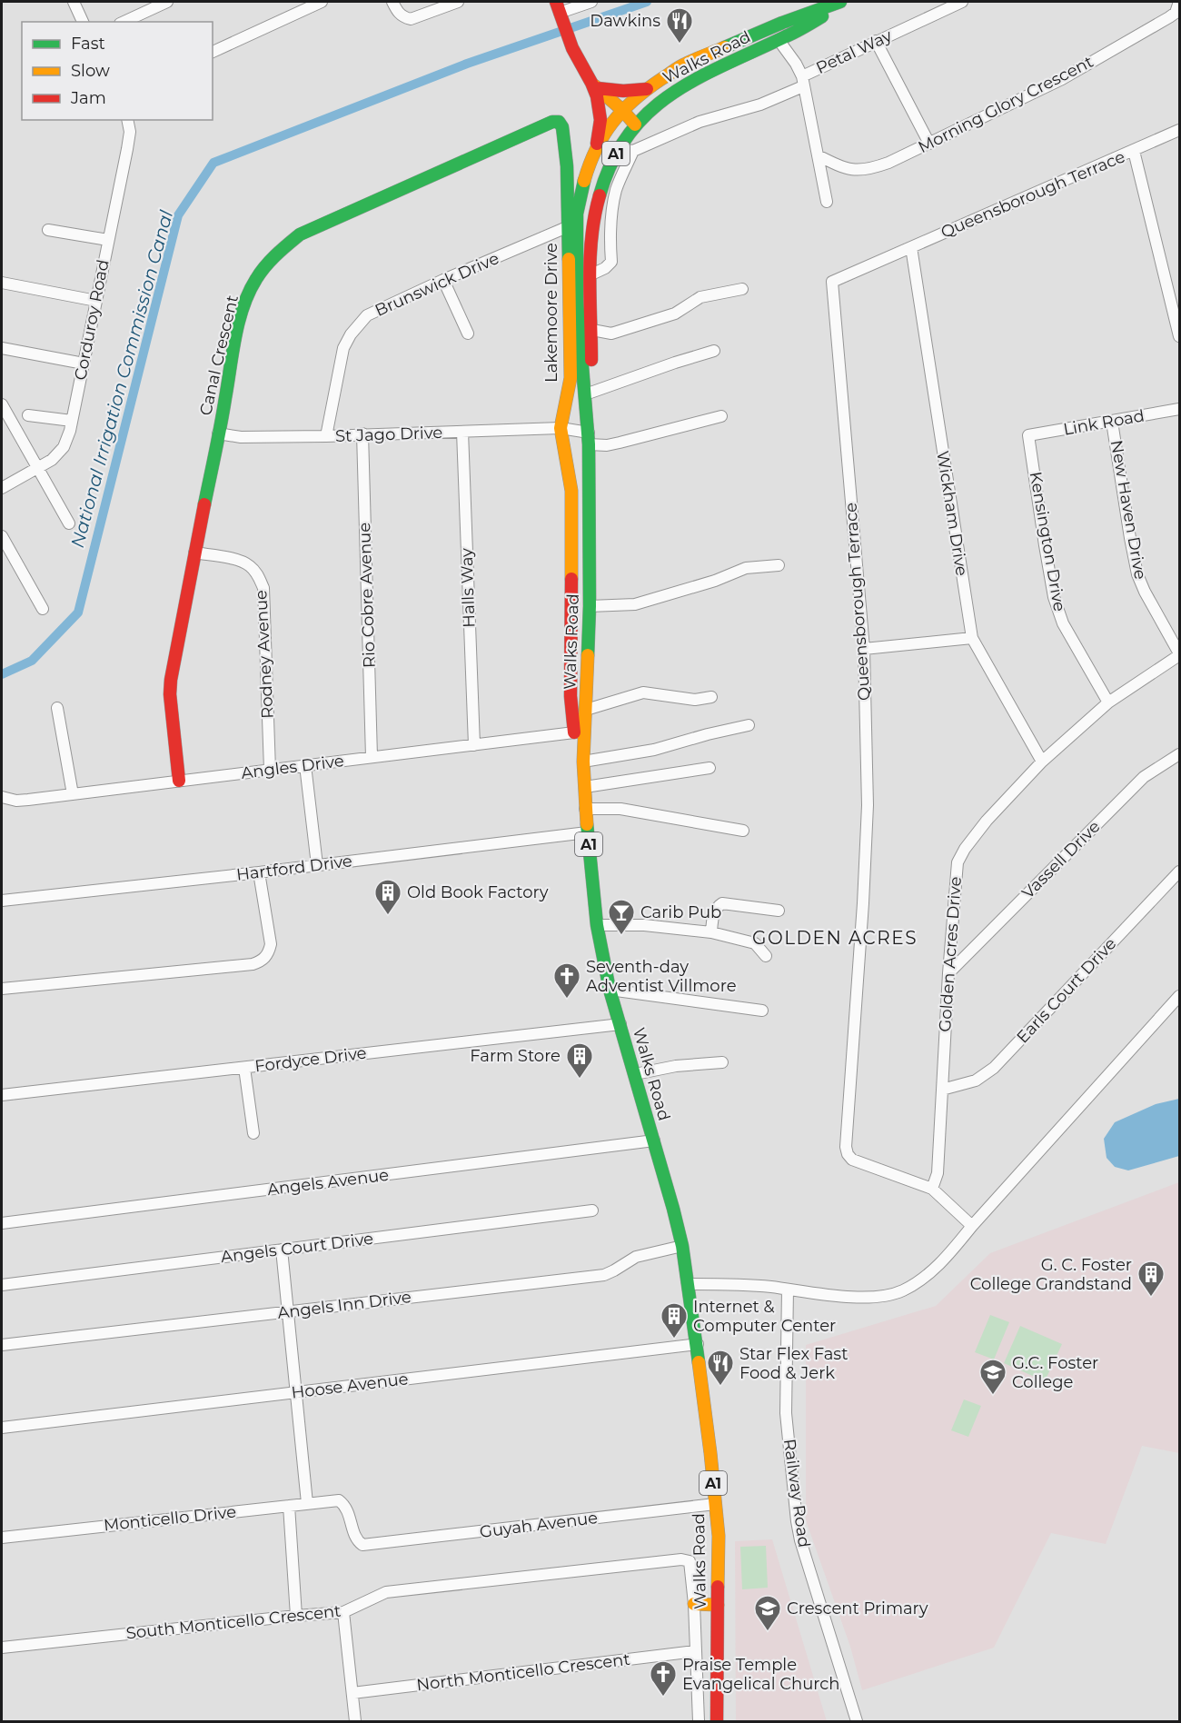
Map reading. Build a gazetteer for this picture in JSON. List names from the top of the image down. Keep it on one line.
{"streets":{"main road":["Walks Road","A1","Lakemoore Drive","Canal Crescent"],"street":["Petal Way","Morning Glory Crescent","Queensborough Terrace","Brunswick Drive","Corduroy Road","Link Road","St Jago Drive","New Haven Drive","Wickham Drive","Kensington Drive","Halls Way","Rio Cobre Avenue","Rodney Avenue","Angles Drive","Vassell Drive","Hartford Drive","Golden Acres Drive","Earls Court Drive","Fordyce Drive","Angels Avenue","Angels Court Drive","Angels Inn Drive","Hoose Avenue","Railway Road","Monticello Drive","Guyah Avenue","South Monticello Crescent","North Monticello Crescent"]},"crossings":[["Petal Way","Morning Glory Crescent"],["Walks Road","A1"],["Walks Road","Lakemoore Drive"],["Walks Road","St Jago Drive"],["Walks Road","Angles Drive"],["Walks Road","Hartford Drive"],["Walks Road","Fordyce Drive"],["Walks Road","Angels Avenue"],["Walks Road","Angels Inn Drive"],["Walks Road","Hoose Avenue"],["Walks Road","Guyah Avenue"],["Queensborough Terrace","Wickham Drive"],["Queensborough Terrace","Golden Acres Drive"],["Brunswick Drive","Lakemoore Drive"],["Brunswick Drive","St Jago Drive"],["Lakemoore Drive","Canal Crescent"],["Lakemoore Drive","St Jago Drive"],["Lakemoore Drive","Angles Drive"],["Canal Crescent","St Jago Drive"],["Canal Crescent","Rodney Avenue"],["Canal Crescent","Angles Drive"],["Link Road","New Haven Drive"],["Link Road","Kensington Drive"],["St Jago Drive","Halls Way"],["St Jago Drive","Rio Cobre Avenue"],["New Haven Drive","Golden Acres Drive"],["Wickham Drive","Golden Acres Drive"],["Kensington Drive","Golden Acres Drive"],["Halls Way","Angles Drive"],["Rio Cobre Avenue","Angles Drive"],["Rodney Avenue","Angles Drive"],["Vassell Drive","Golden Acres Drive"],["Golden Acres Drive","Earls Court Drive"],["Monticello Drive","Guyah Avenue"]],"districts":["GOLDEN ACRES"],"water":["National Irrigation Commission Canal"],"places":{"restaurant":["Dawkins","Star Flex Fast Food & Jerk"],"building":["Old Book Factory","Farm Store","G. C. Foster College Grandstand","Internet & Computer Center"],"bar":["Carib Pub"],"church":["Seventh-day Adventist Villmore","Praise Temple Evangelical Church"],"school or university":["G.C. Foster College","Crescent Primary"]},"legend":["Fast","Slow","Jam"]}
